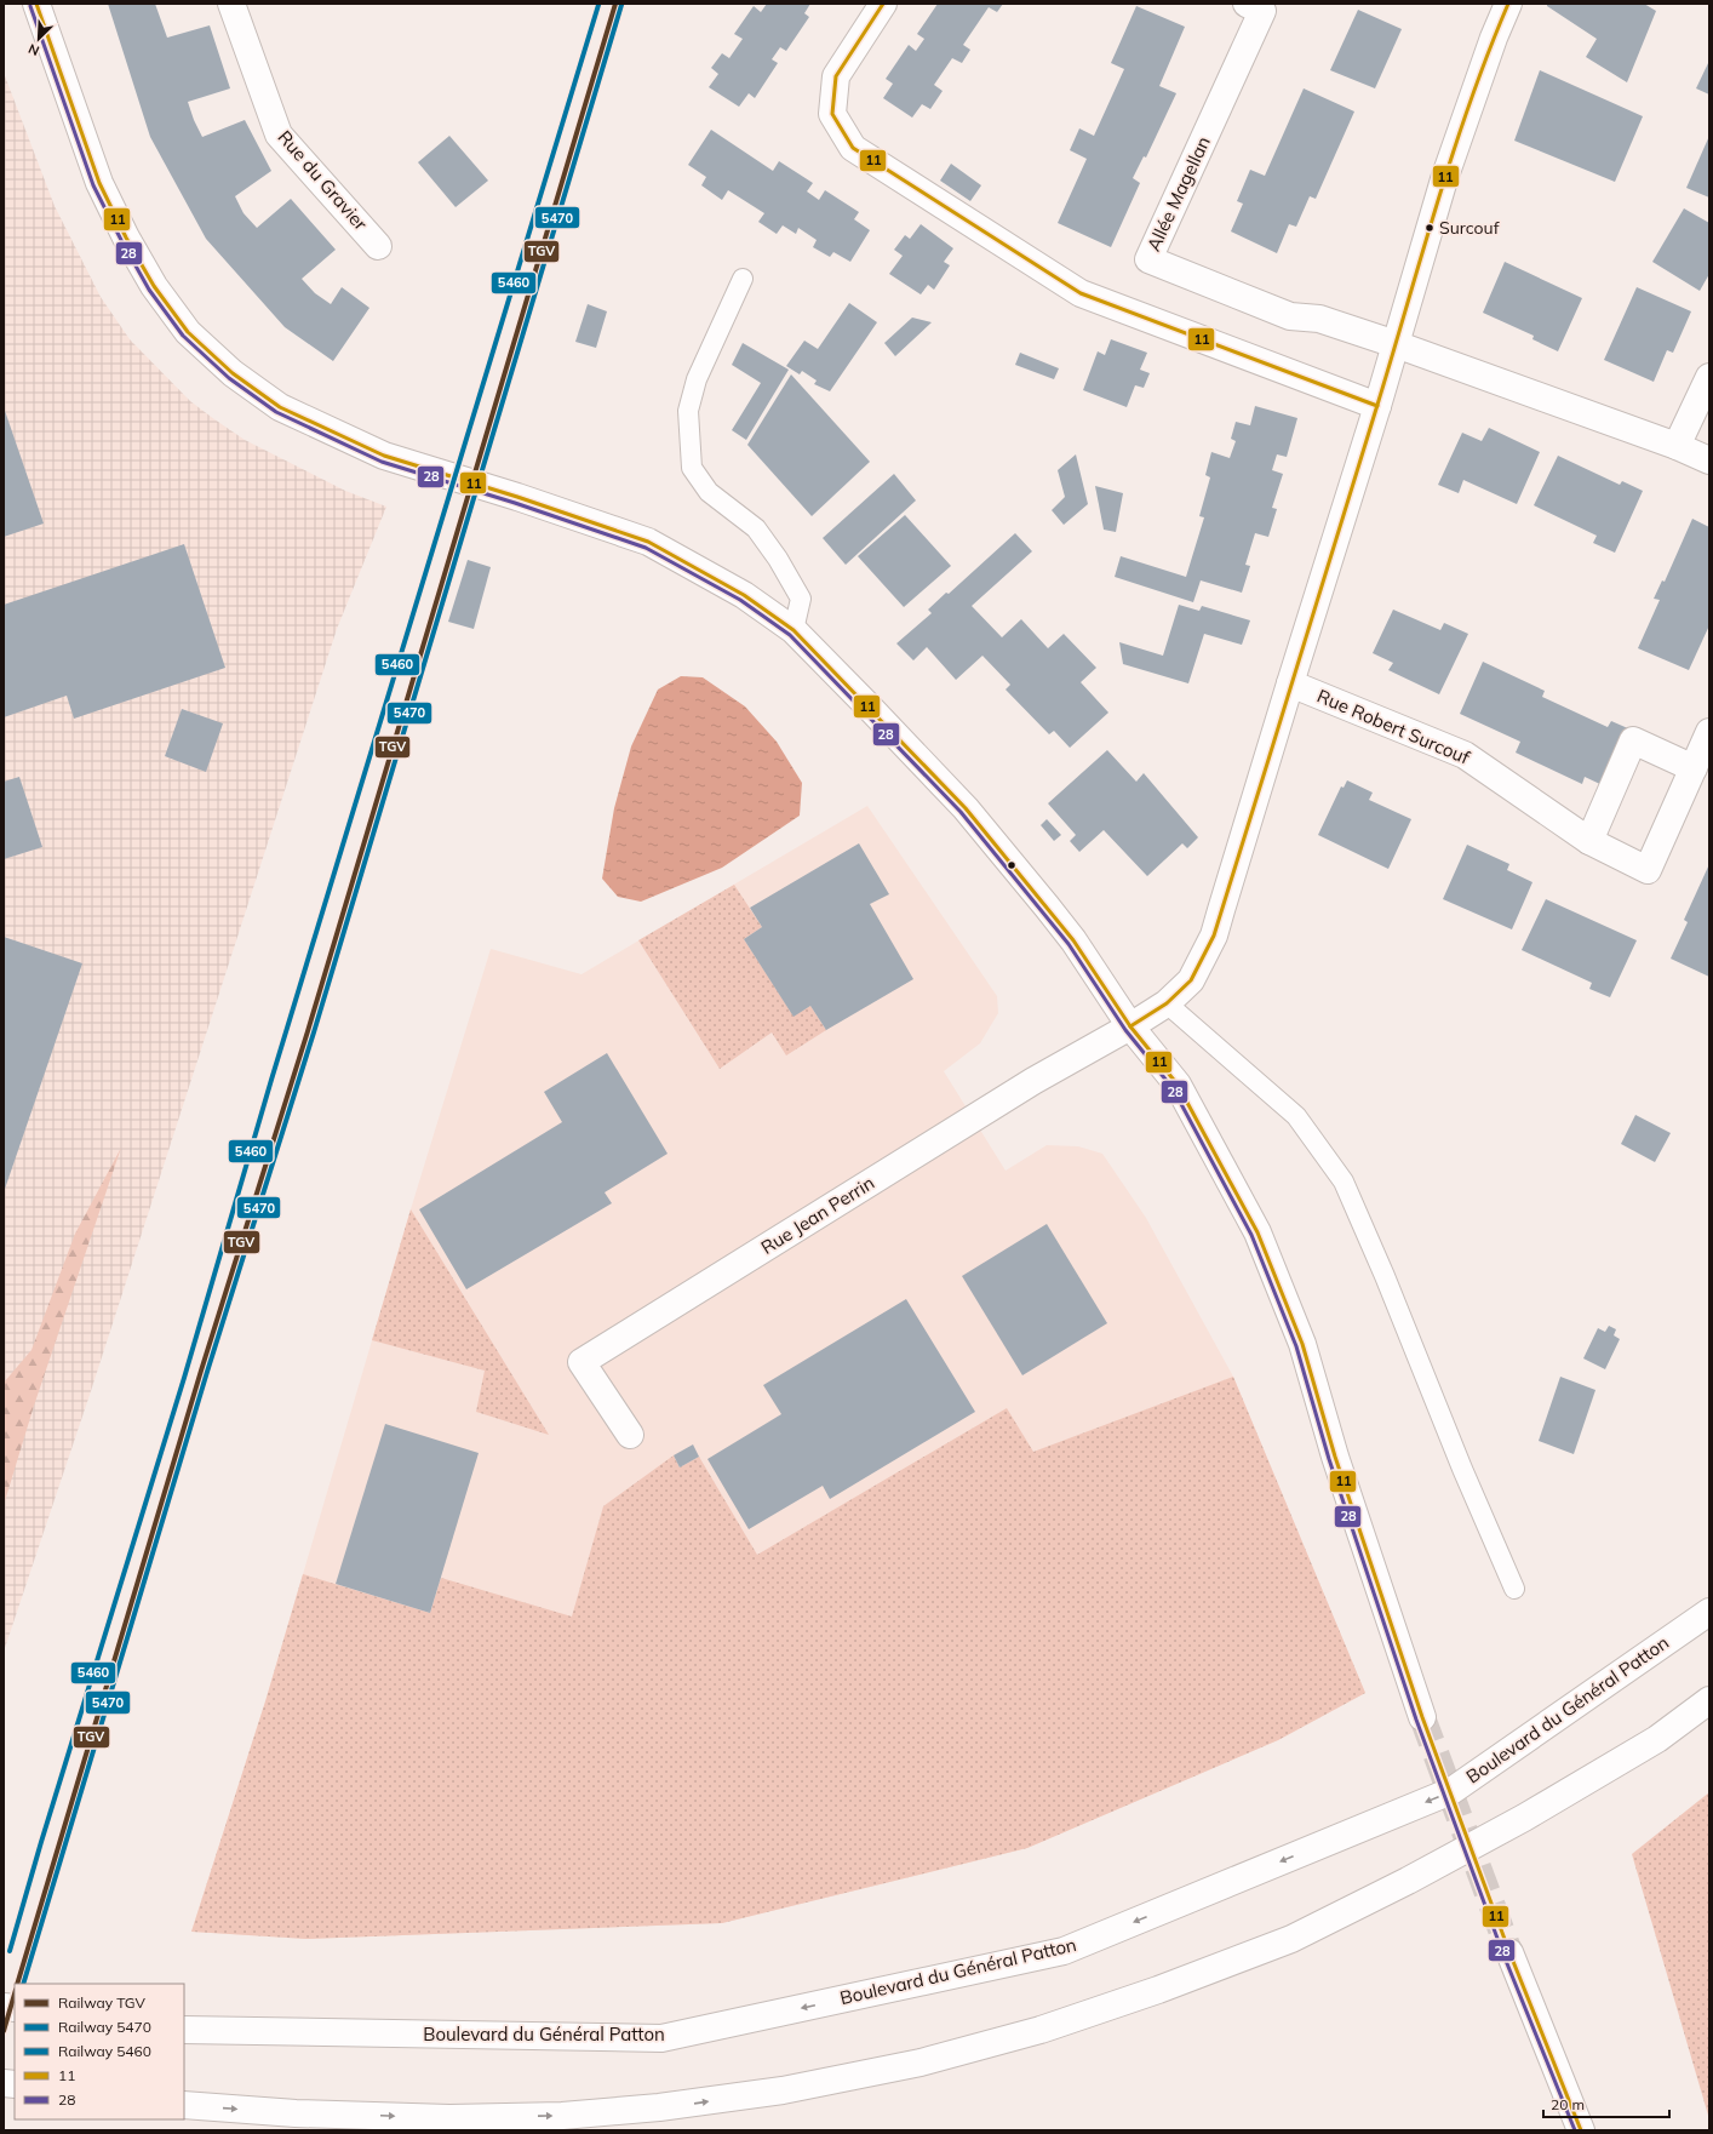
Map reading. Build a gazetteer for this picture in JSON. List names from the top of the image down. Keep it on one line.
{"streets":{"main road":["Rue du Gravier","Allée Magellan","Rue Robert Surcouf","Rue Jean Perrin","Boulevard du Général Patton"]},"places":["Surcouf"],"lines":["rail line TGV","transit line 11","rail line 5470","rail line 5460","transit line 28"],"legend":["Railway TGV","Railway 5470","Railway 5460","11","28"],"scale_bar":"20 m","north":"bottom left"}
